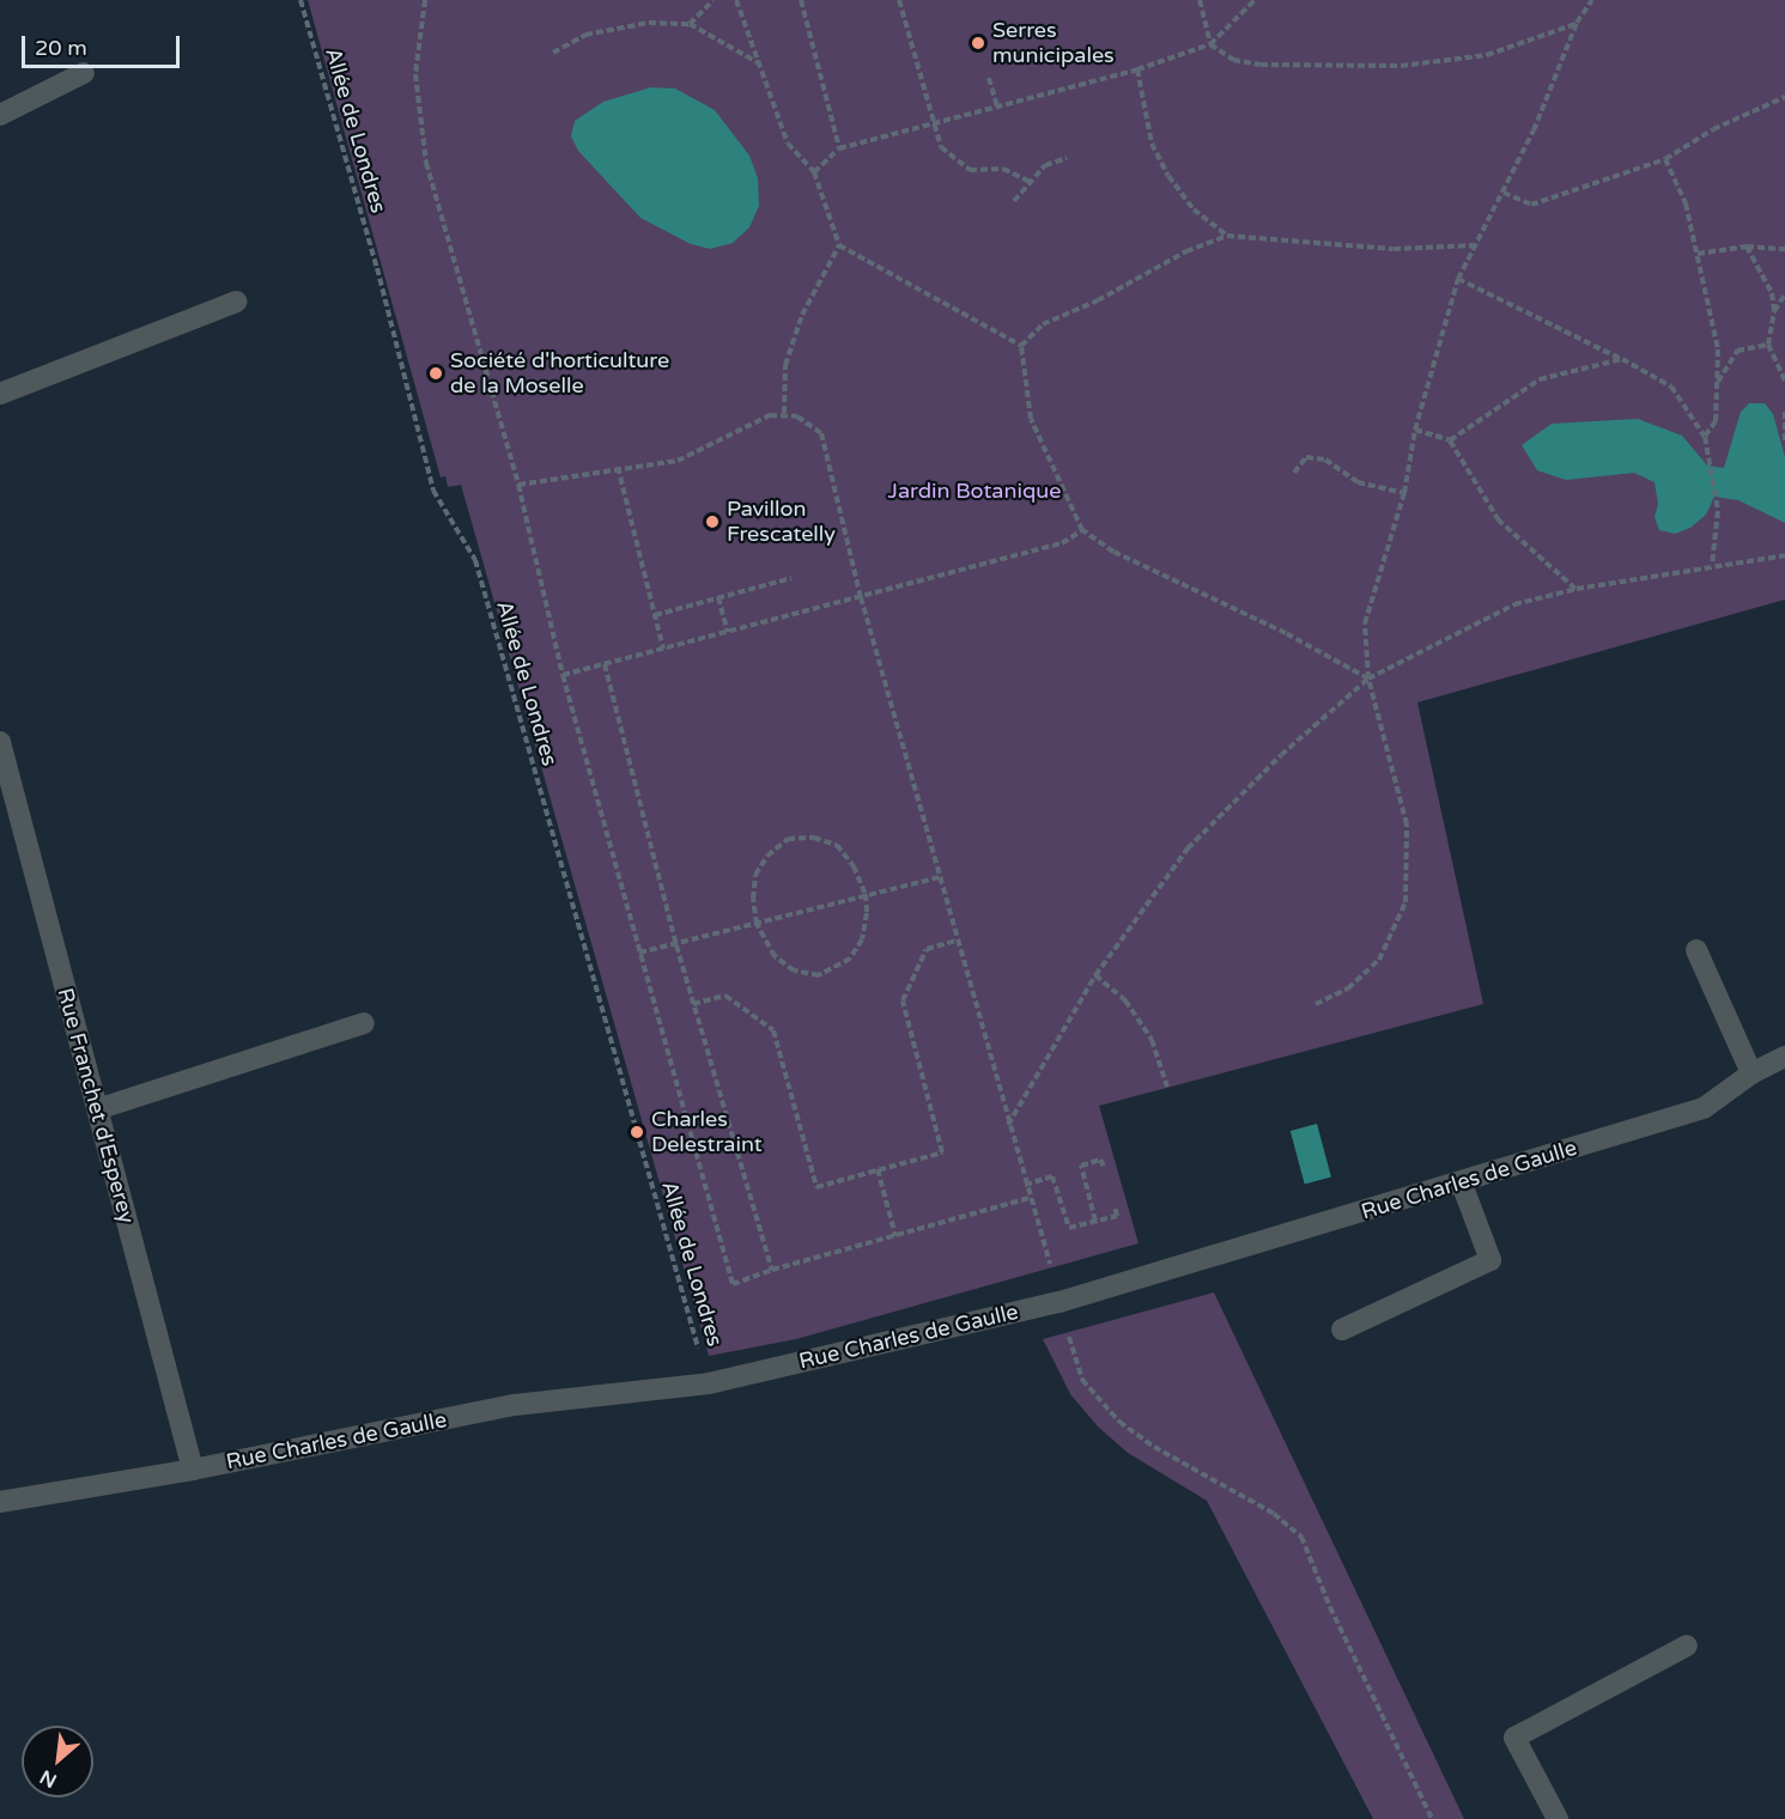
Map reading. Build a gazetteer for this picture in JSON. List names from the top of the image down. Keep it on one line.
{"streets":{"street":["Rue Franchet d'Esperey","Rue Charles de Gaulle"],"path":["Allée de Londres"]},"crossings":[["Allée de Londres","Rue Charles de Gaulle"],["Rue Franchet d'Esperey","Rue Charles de Gaulle"]],"parks":["Jardin Botanique"],"places":["Serres municipales","Société d'horticulture de la Moselle","Pavillon Frescatelly","Charles Delestraint"],"scale_bar":"20 m","north":"bottom left"}
